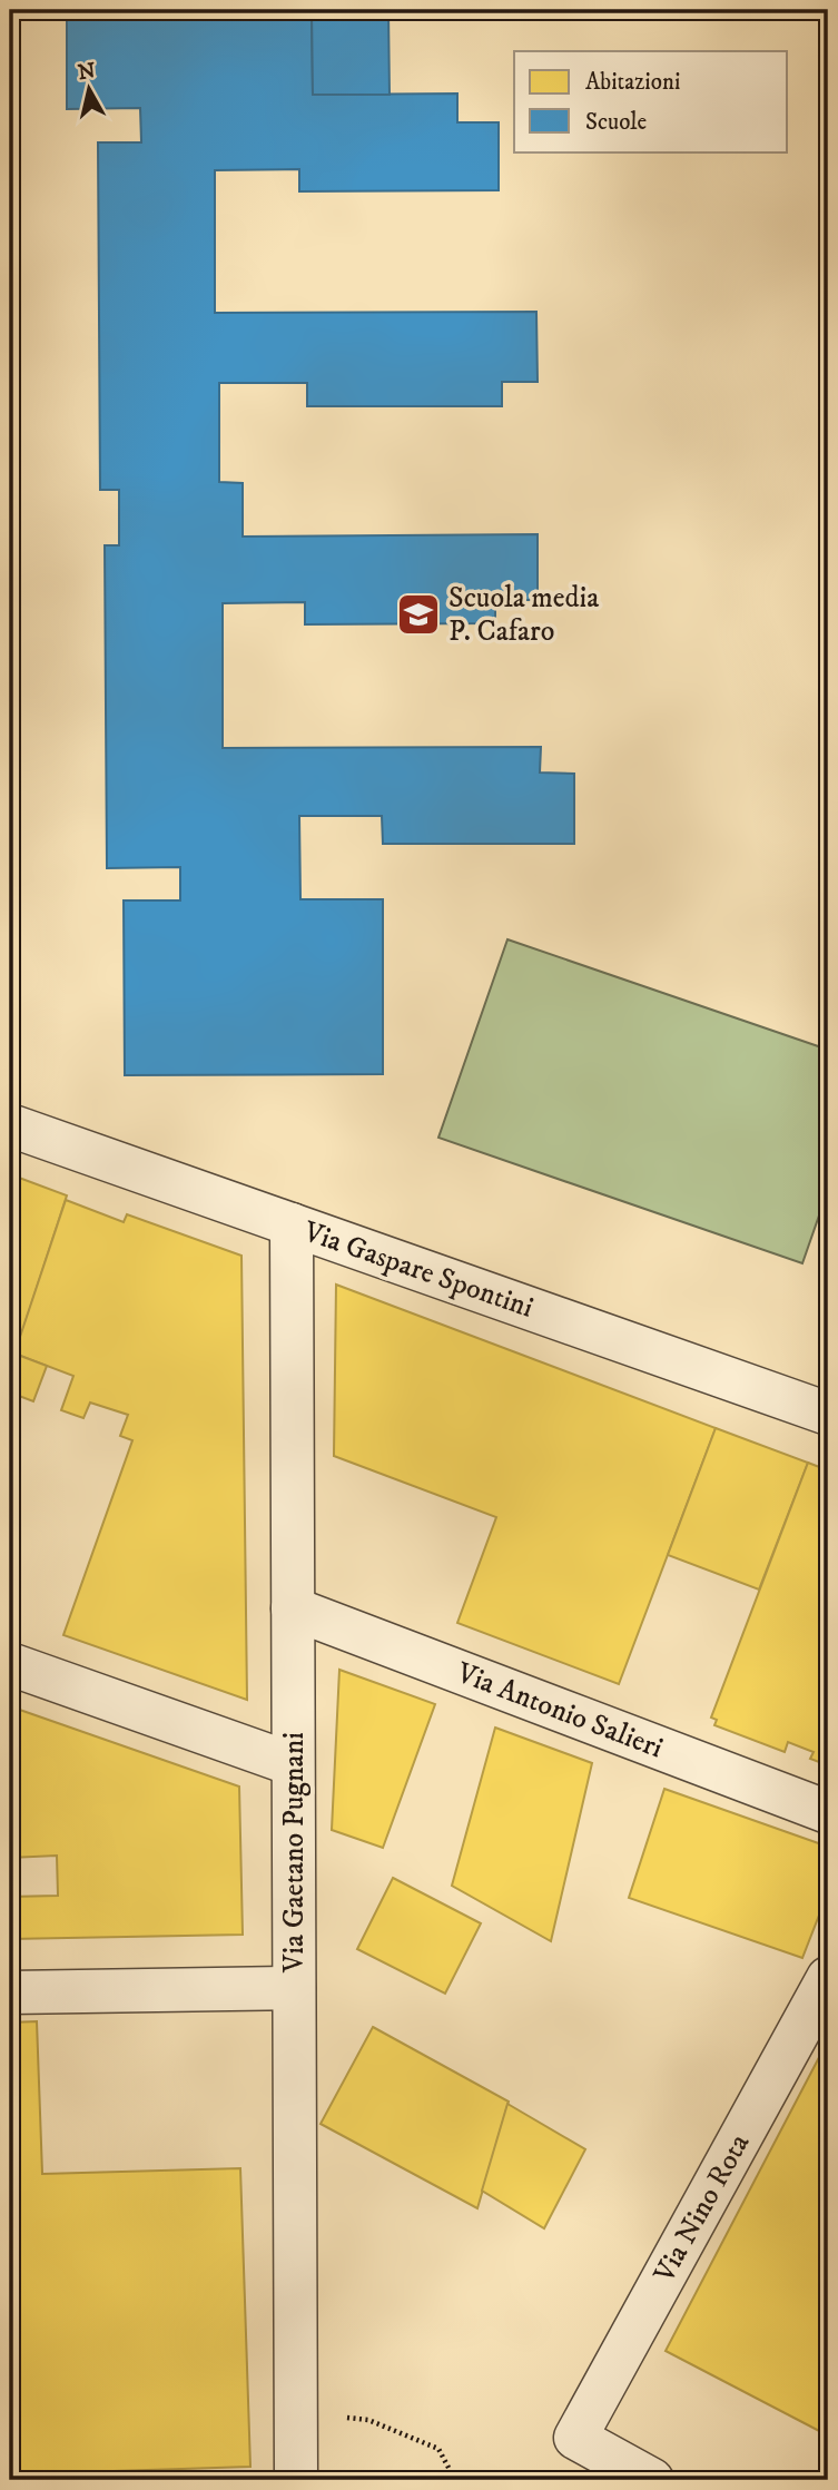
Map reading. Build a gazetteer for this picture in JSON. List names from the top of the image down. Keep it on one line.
{"streets":{"street":["Via Gaspare Spontini","Via Antonio Salieri","Via Gaetano Pugnani","Via Nino Rota"]},"crossings":[["Via Gaspare Spontini","Via Gaetano Pugnani"],["Via Antonio Salieri","Via Gaetano Pugnani"]],"places":{"school or university":["Scuola media P. Cafaro"]},"legend":["Abitazioni","Scuole"],"north":"top"}
